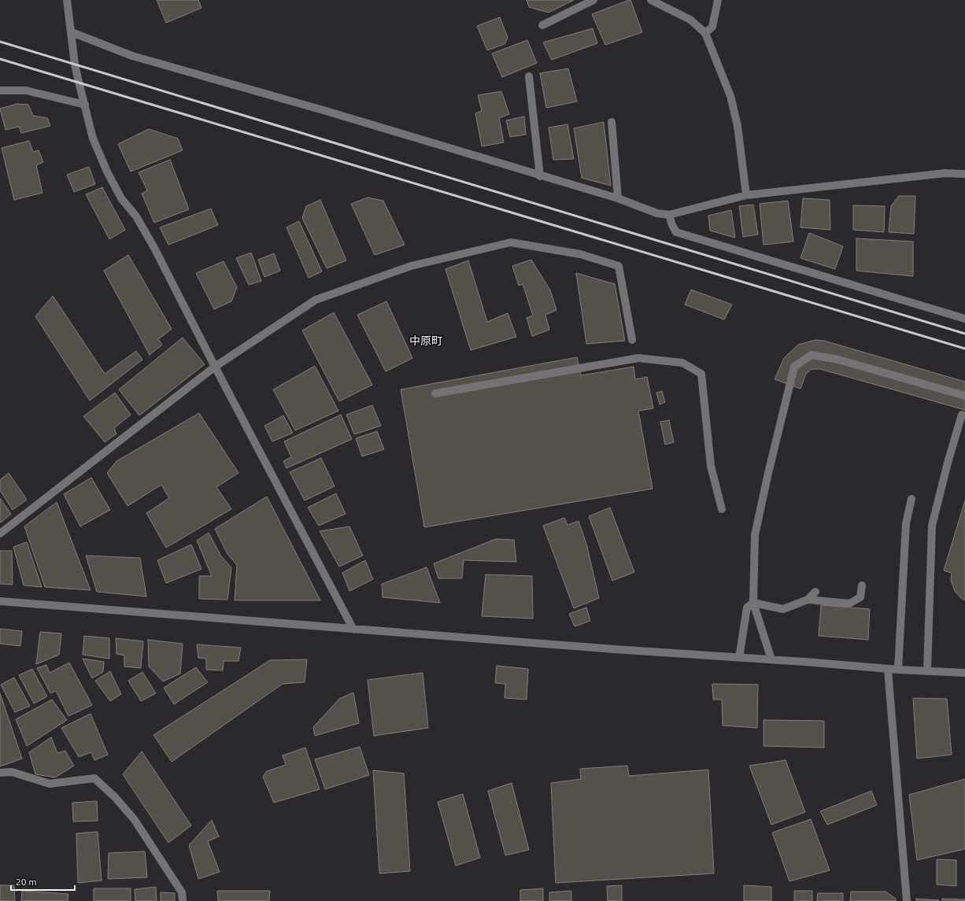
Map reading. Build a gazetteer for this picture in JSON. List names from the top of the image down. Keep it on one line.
{"districts":["中原町"],"scale_bar":"20 m"}
